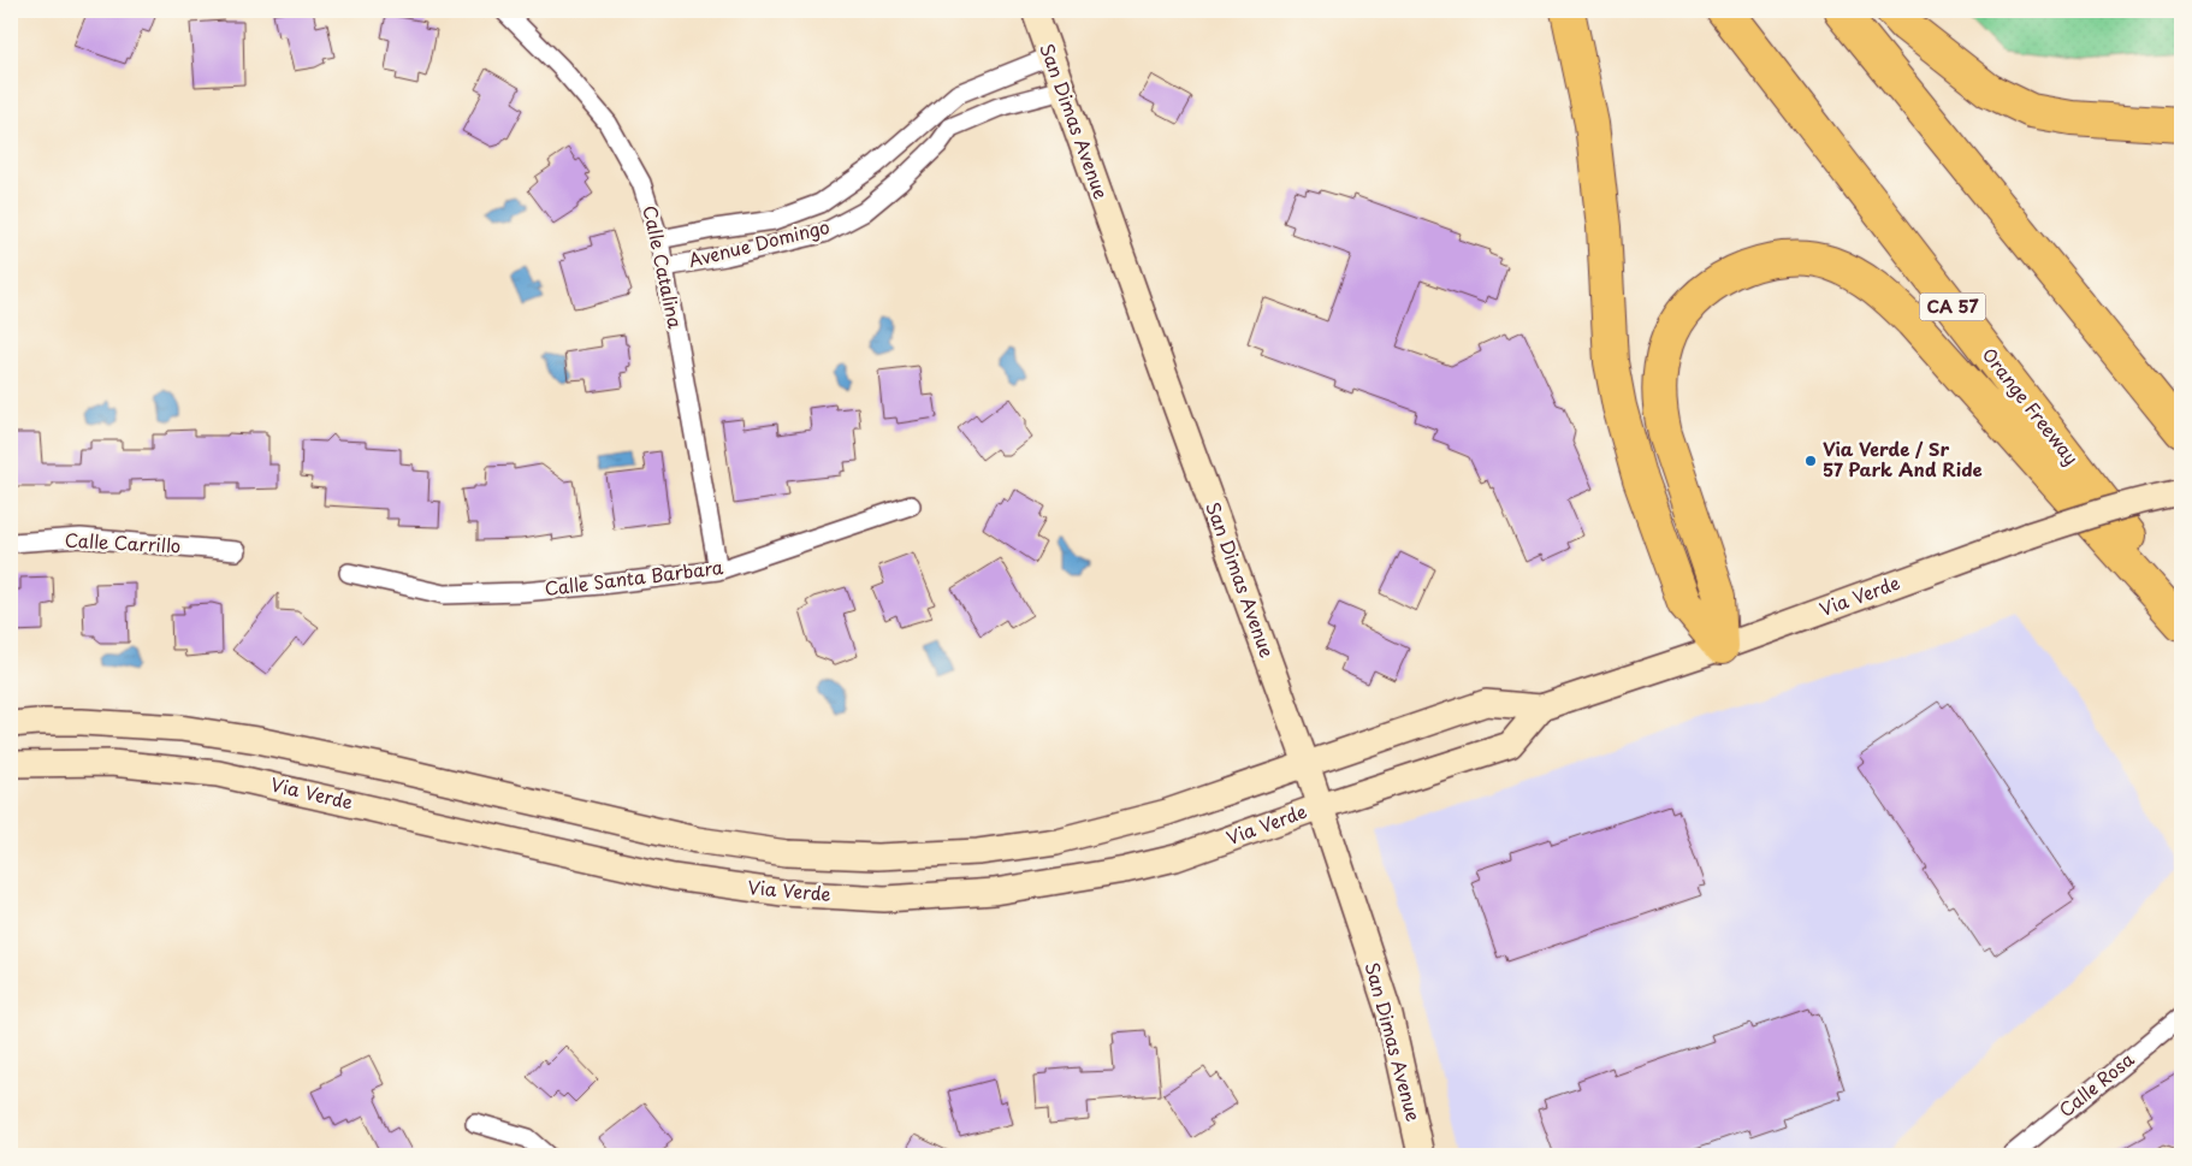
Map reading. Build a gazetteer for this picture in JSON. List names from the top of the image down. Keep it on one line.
{"streets":{"highway":["CA 57","Orange Freeway"],"main road":["San Dimas Avenue","Via Verde"],"street":["Avenue Domingo","Calle Catalina","Calle Carrillo","Calle Santa Barbara","Calle Rosa"]},"crossings":[["San Dimas Avenue","Avenue Domingo"],["San Dimas Avenue","Via Verde"],["Avenue Domingo","Calle Catalina"],["Calle Catalina","Calle Santa Barbara"]],"places":["Via Verde / Sr 57 Park And Ride"]}
